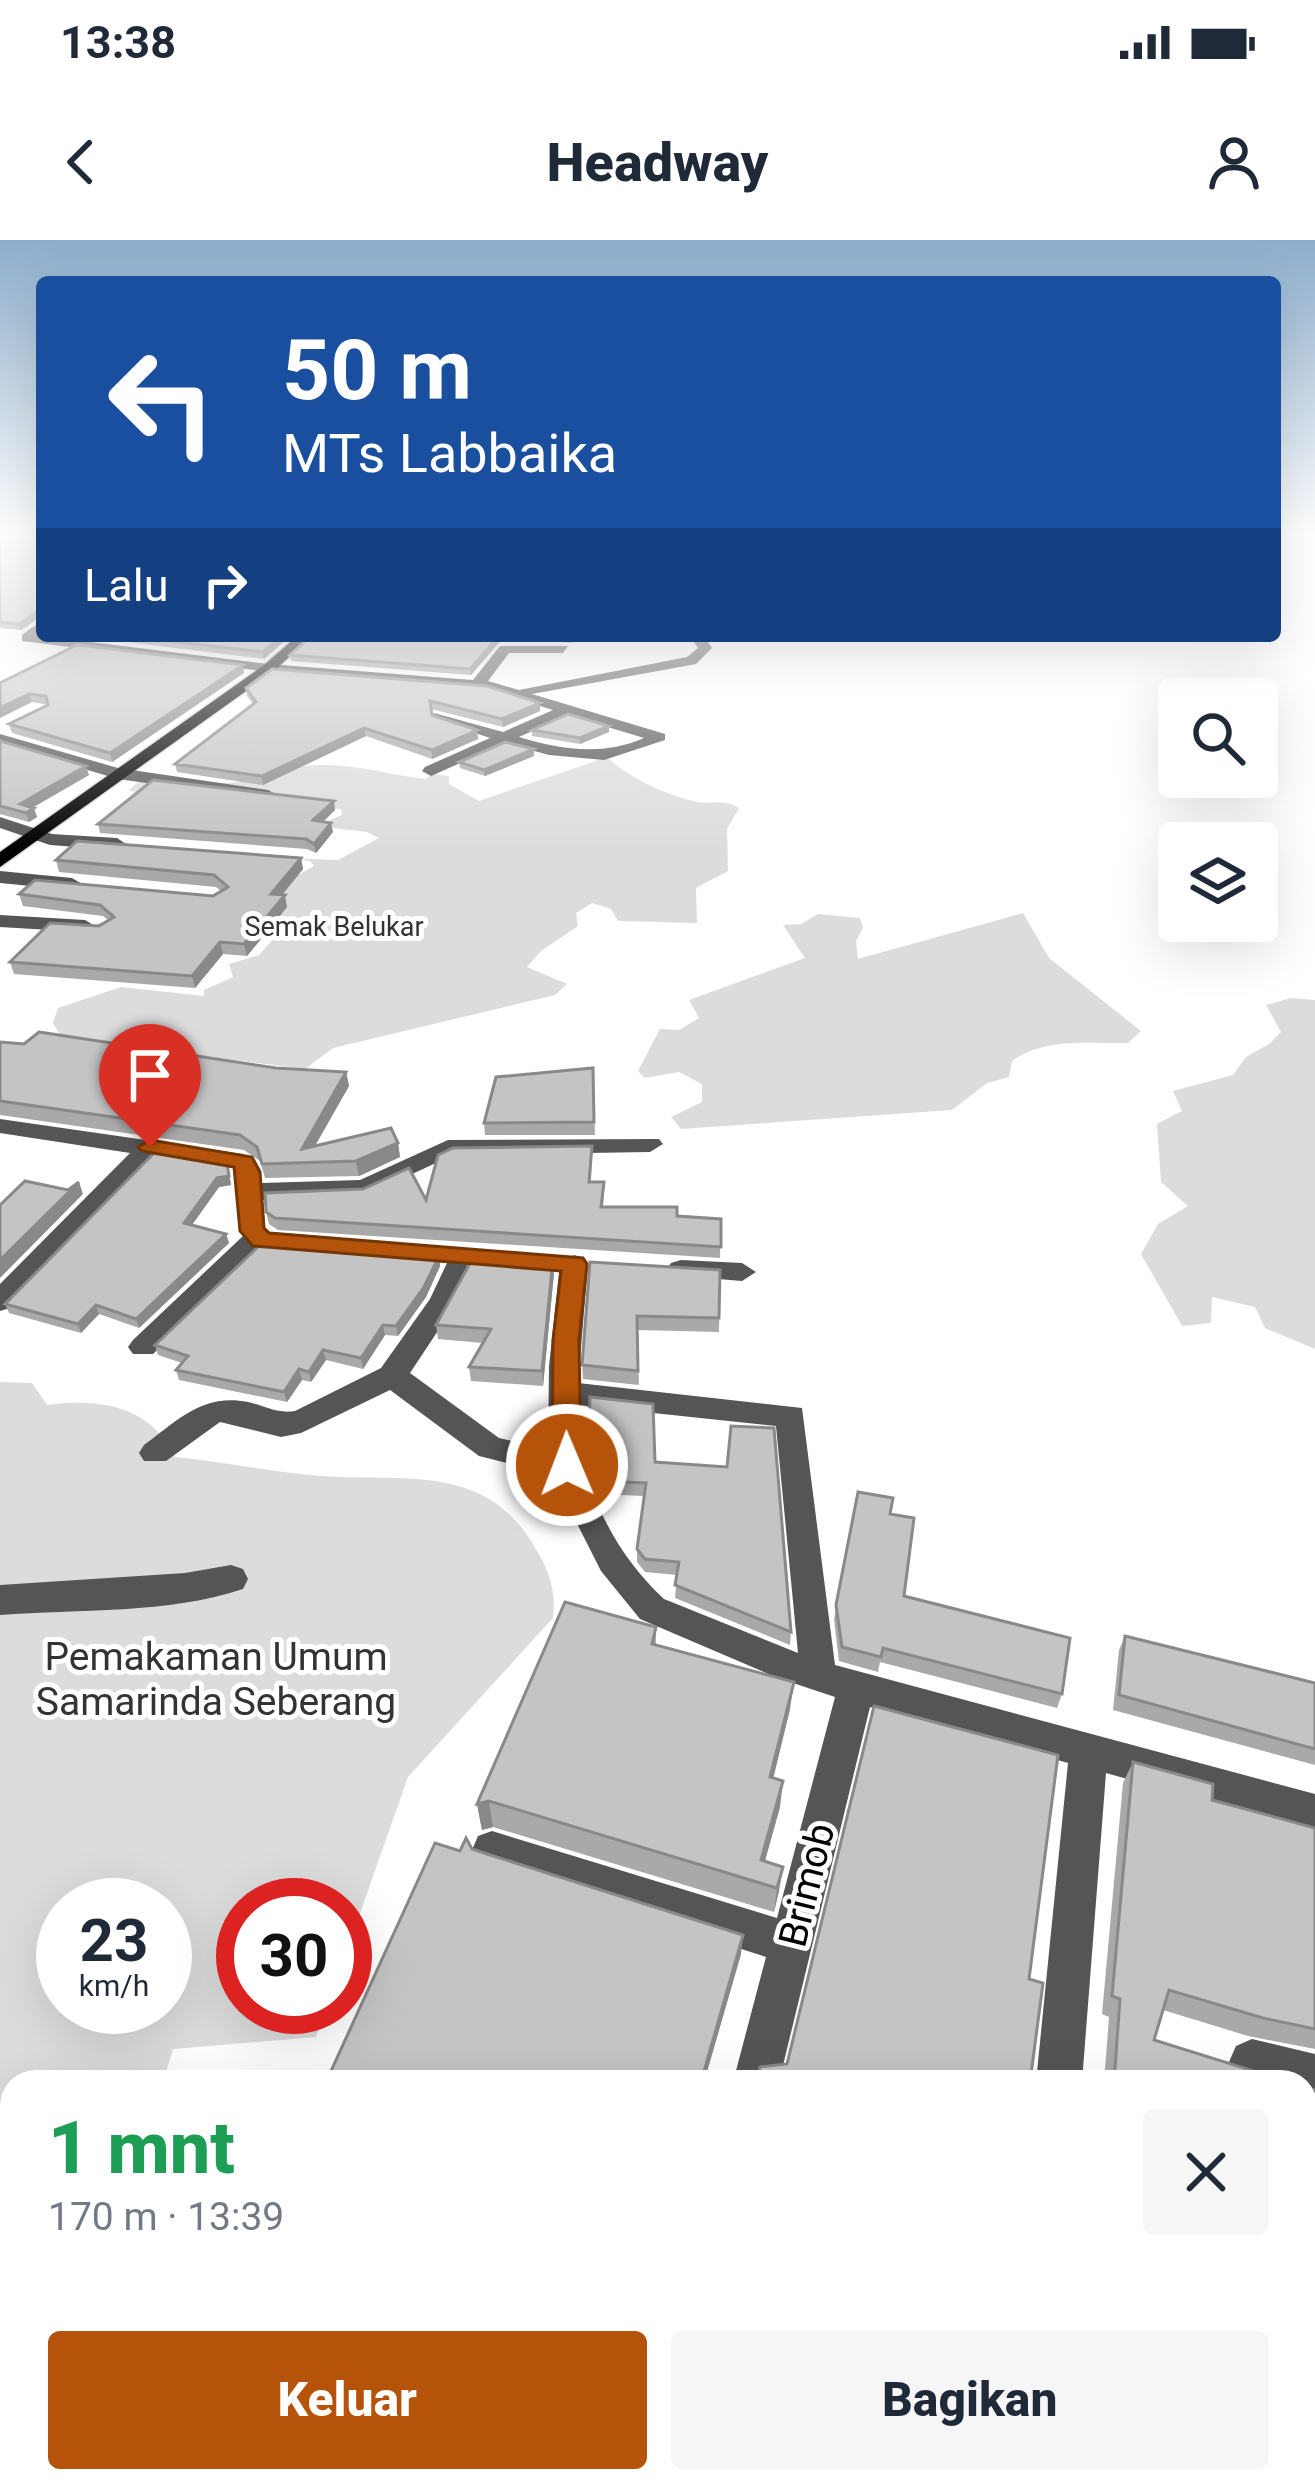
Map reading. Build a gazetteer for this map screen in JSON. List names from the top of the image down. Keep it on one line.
{"streets":{"street":["Brimob"]},"parks":["Semak Belukar","Pemakaman Umum Samarinda Seberang"],"page":{"status":"13:38","header":"Headway","turn":["50 m","MTs Labbaika"],"then":"Lalu","speed":"23 km/h","limit":"30","heading":["1 mnt","170 m · 13:39"],"buttons":["Keluar","Bagikan"]}}
